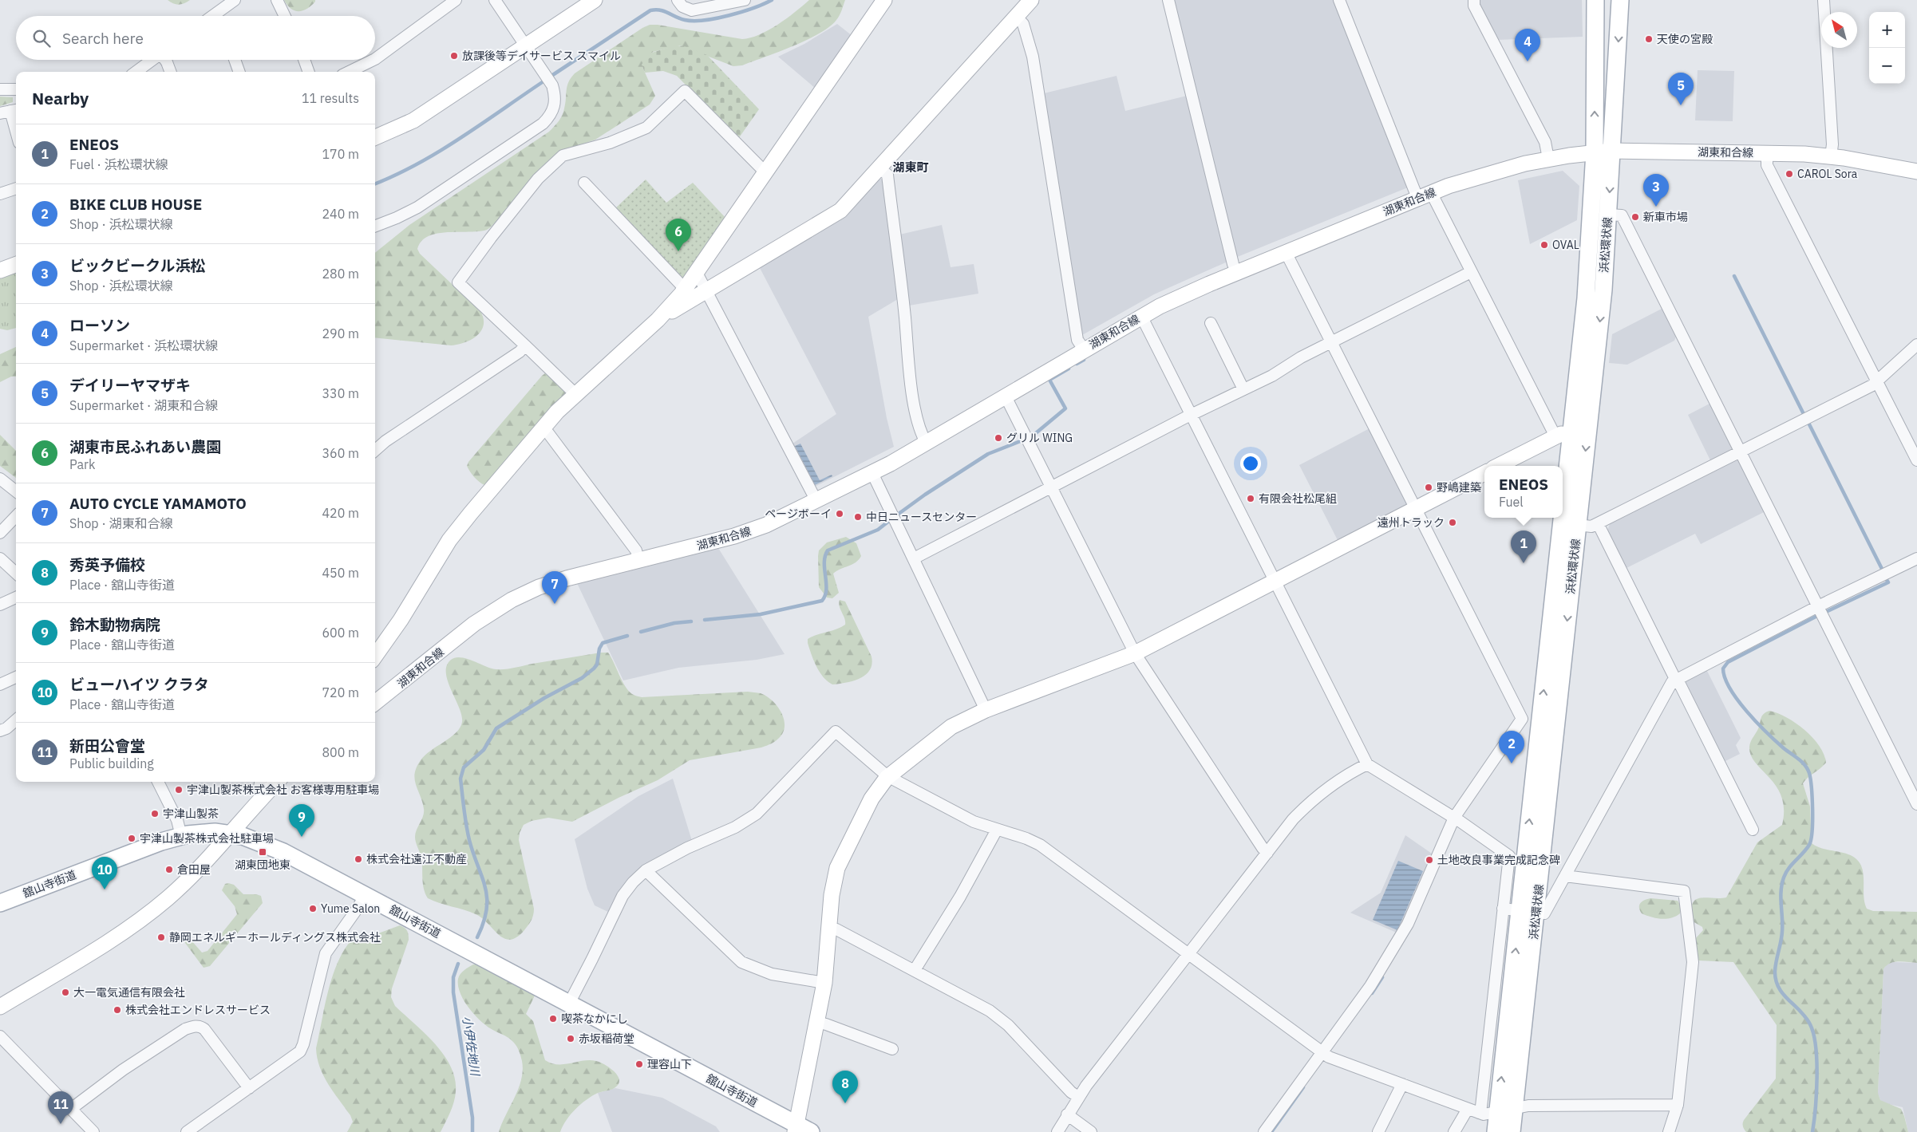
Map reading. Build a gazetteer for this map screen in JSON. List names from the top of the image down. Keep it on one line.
{"streets":{"main road":["浜松環状線","舘山寺街道"],"street":["湖東和合線"]},"crossings":[["湖東和合線","浜松環状線"]],"districts":["湖東町"],"water":["小伊佐地川"],"places":{"other":["天使の宮殿","放課後等デイサービス スマイル","CAROL Sora","新車市場","OVAL","グリル WING","野嶋建築","有限会社松尾組","ページボーイ","中日ニュースセンター","遠州トラック","宇津山製茶株式会社 お客様専用駐車場","宇津山製茶","宇津山製茶株式会社駐車場","株式会社遠江不動産","土地改良事業完成記念碑","倉田屋","Yume Salon","静岡エネルギーホールディングス株式会社","大一電気通信有限会社","株式会社エンドレスサービス","喫茶なかにし","赤坂稲荷堂","理容山下"],"transit":["湖東団地東"]},"north":"top left","page":{"map_buttons":["+","−"],"search":"Search here","pins":["4","5","3","6","1","7","2","9","10","8","11"],"heading":["Nearby","11 results"],"list":[{"mark":"1","name":"ENEOS","note":"Fuel · 浜松環状線","value":"170 m"},{"mark":"2","name":"BIKE CLUB HOUSE","note":"Shop · 浜松環状線","value":"240 m"},{"mark":"3","name":"ビックビークル浜松","note":"Shop · 浜松環状線","value":"280 m"},{"mark":"4","name":"ローソン","note":"Supermarket · 浜松環状線","value":"290 m"},{"mark":"5","name":"デイリーヤマザキ","note":"Supermarket · 湖東和合線","value":"330 m"},{"mark":"6","name":"湖東市民ふれあい農園","note":"Park","value":"360 m"},{"mark":"7","name":"AUTO CYCLE YAMAMOTO","note":"Shop · 湖東和合線","value":"420 m"},{"mark":"8","name":"秀英予備校","note":"Place · 舘山寺街道","value":"450 m"},{"mark":"9","name":"鈴木動物病院","note":"Place · 舘山寺街道","value":"600 m"},{"mark":"10","name":"ビューハイツ クラタ","note":"Place · 舘山寺街道","value":"720 m"},{"mark":"11","name":"新田公會堂","note":"Public building","value":"800 m"}],"popup":["ENEOS","Fuel"]}}
